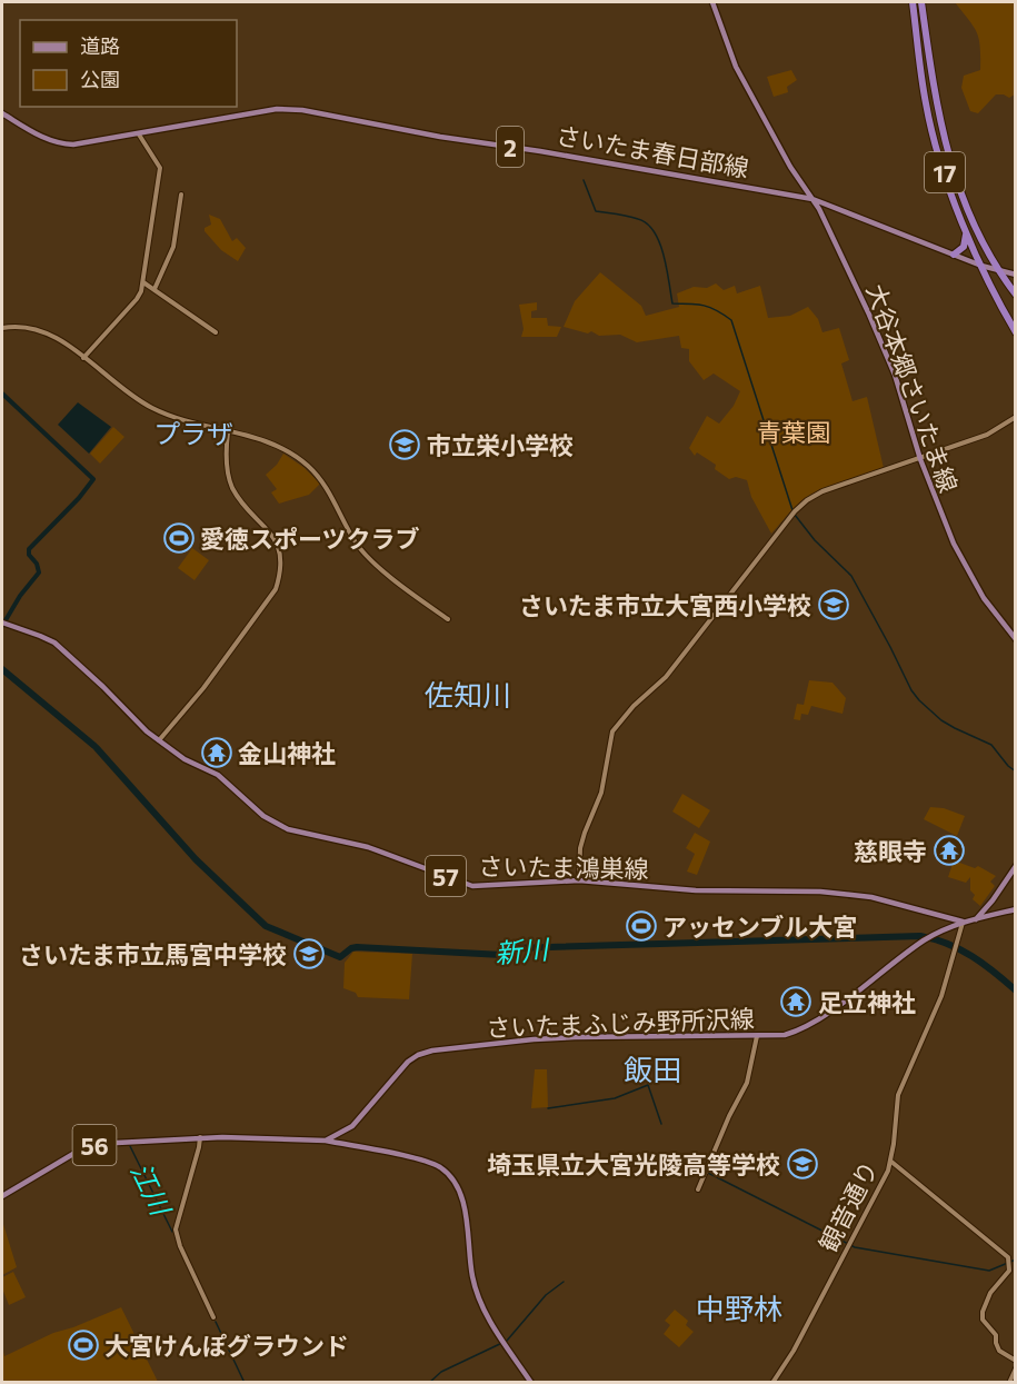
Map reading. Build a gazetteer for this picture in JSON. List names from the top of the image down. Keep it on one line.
{"streets":{"highway":["17"],"main road":["2","さいたま春日部線","大谷本郷さいたま線","さいたま鴻巣線","57","さいたまふじみ野所沢線","56"],"street":["観音通り"]},"crossings":[["さいたま春日部線","17"],["さいたま春日部線","大谷本郷さいたま線"],["さいたま鴻巣線","さいたまふじみ野所沢線"],["さいたま鴻巣線","観音通り"],["さいたまふじみ野所沢線","56"],["さいたまふじみ野所沢線","観音通り"]],"districts":["プラザ","佐知川","飯田","中野林"],"water":["新川","江川"],"parks":["青葉園"],"places":{"school or university":["市立栄小学校","さいたま市立大宮西小学校","さいたま市立馬宮中学校","埼玉県立大宮光陵高等学校"],"sports":["愛徳スポーツクラブ","アッセンブル大宮","大宮けんぽグラウンド"],"temple":["金山神社","慈眼寺","足立神社"]},"legend":["道路","公園"]}
